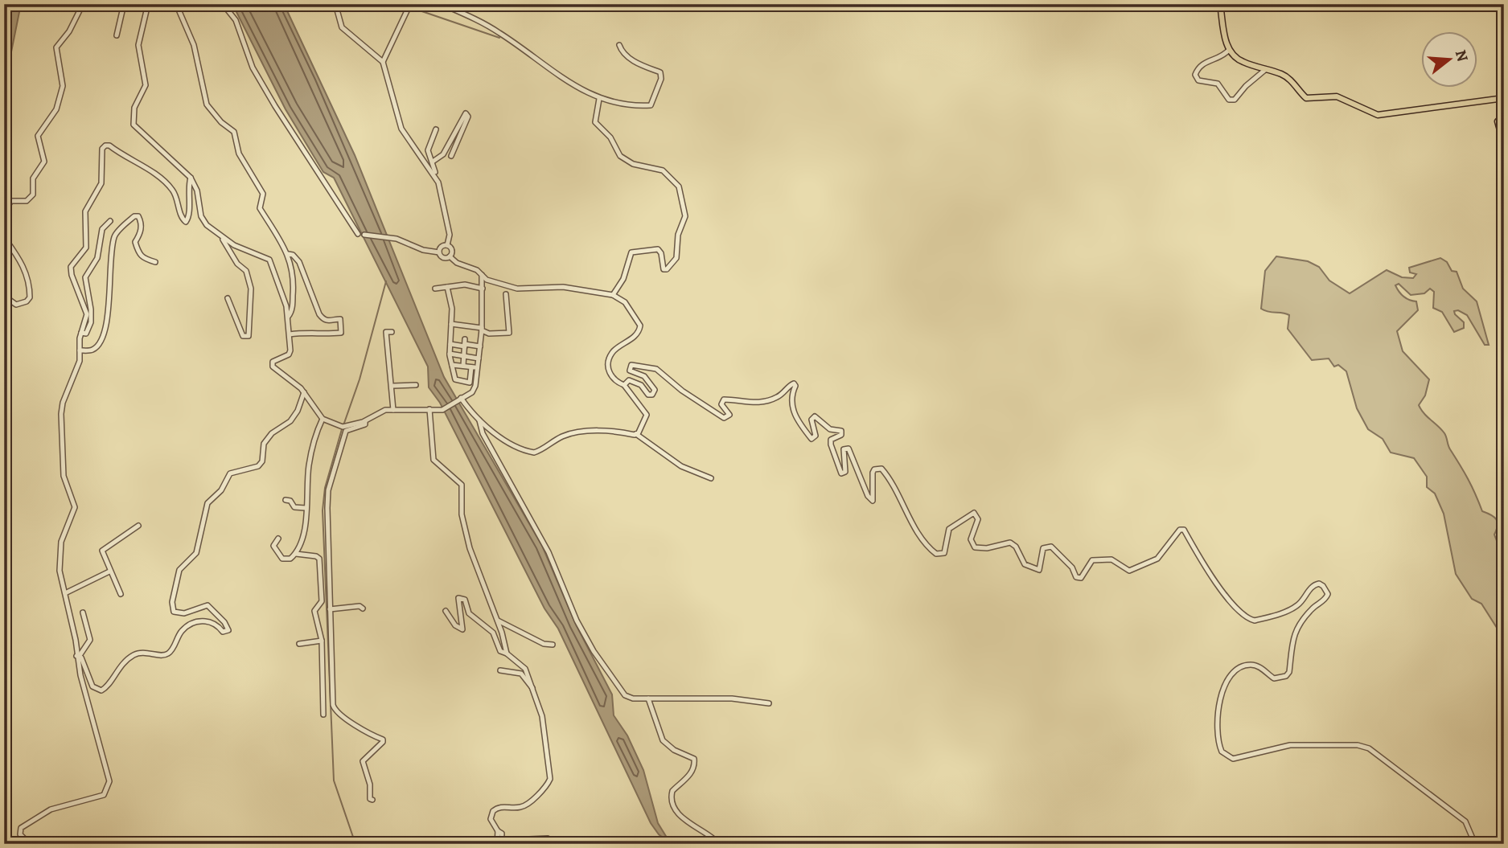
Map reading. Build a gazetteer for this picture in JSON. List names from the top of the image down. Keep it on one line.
{"north":"right"}
